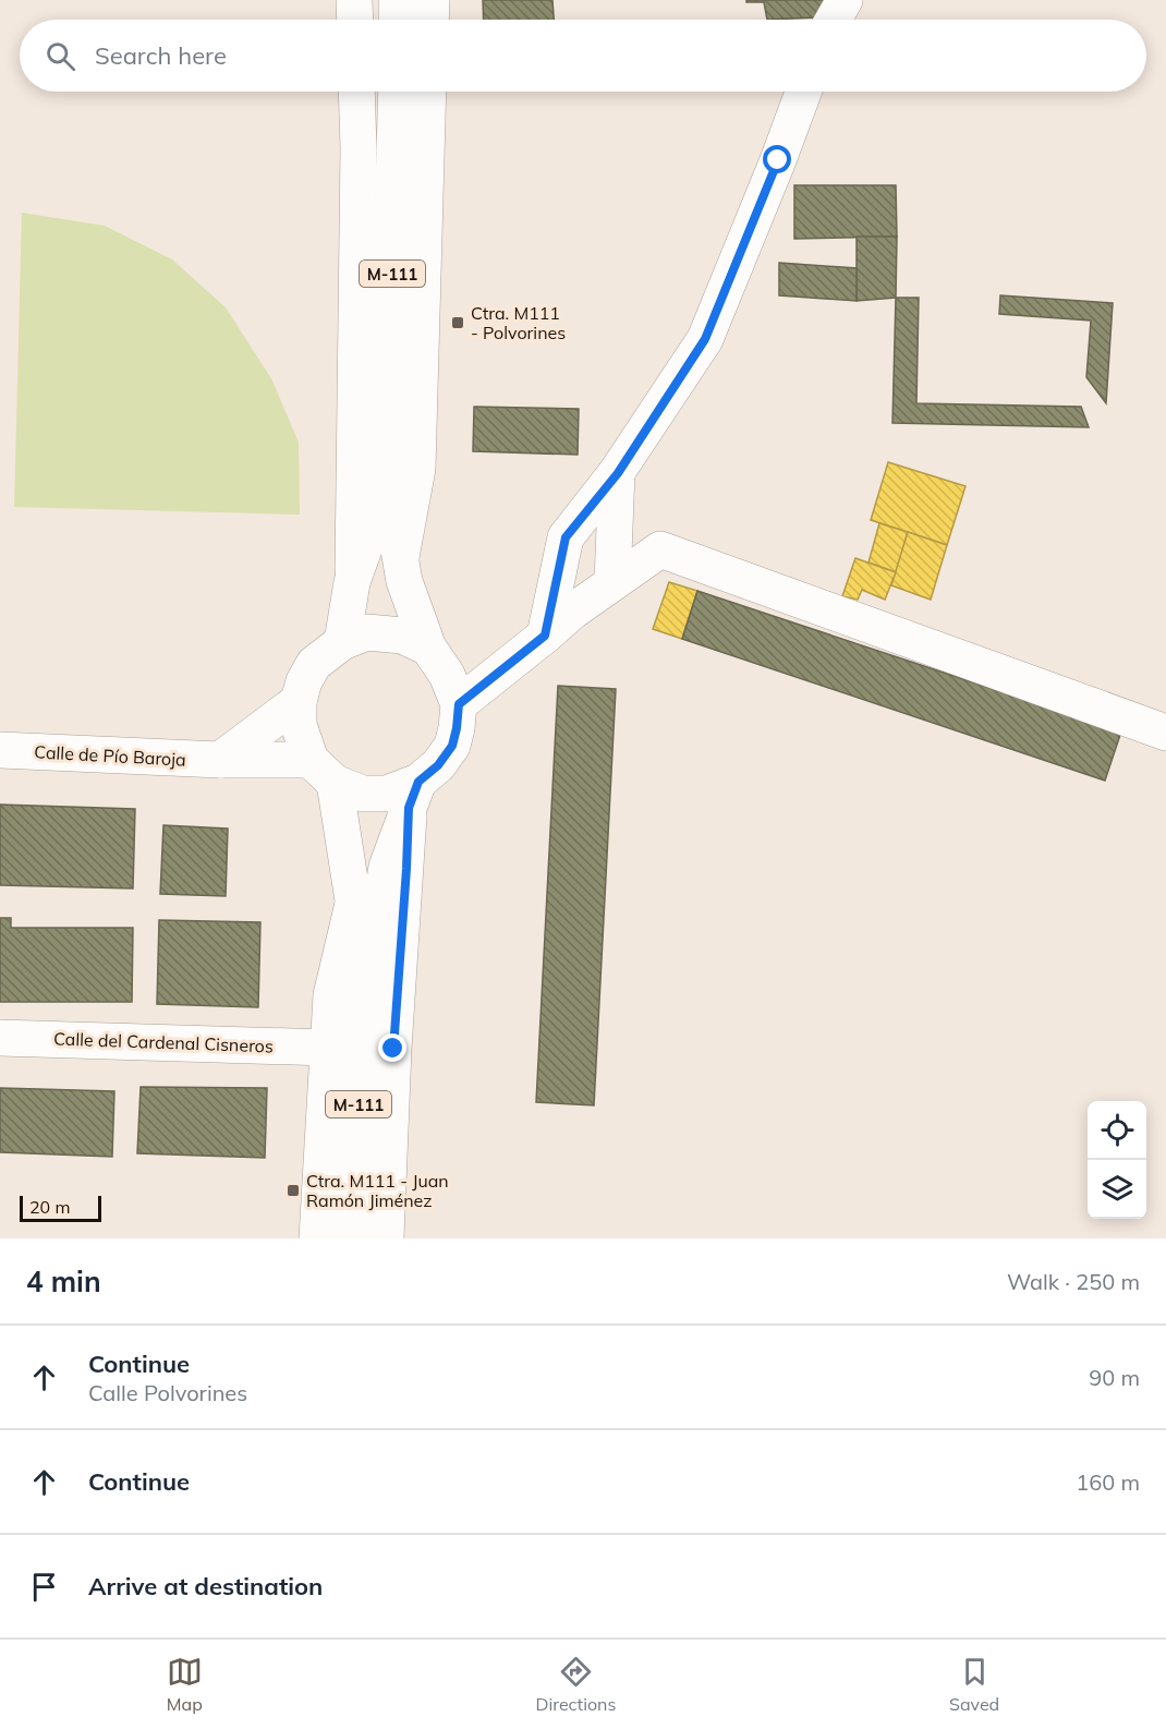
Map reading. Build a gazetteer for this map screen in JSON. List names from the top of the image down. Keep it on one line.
{"streets":{"main road":["M-111","Calle de Pío Baroja","Calle del Cardenal Cisneros"]},"crossings":[["M-111","Calle de Pío Baroja"]],"places":{"transit":["Ctra. M111 - Polvorines","Ctra. M111 - Juan Ramón Jiménez"]},"scale_bar":"20 m","page":{"search":"Search here","scale":"20 m","heading":["4 min","Walk · 250 m"],"list":[["Continue","Calle Polvorines","90 m"],["Continue","160 m"],"Arrive at destination"],"nav":["Map","Directions","Saved"]}}
